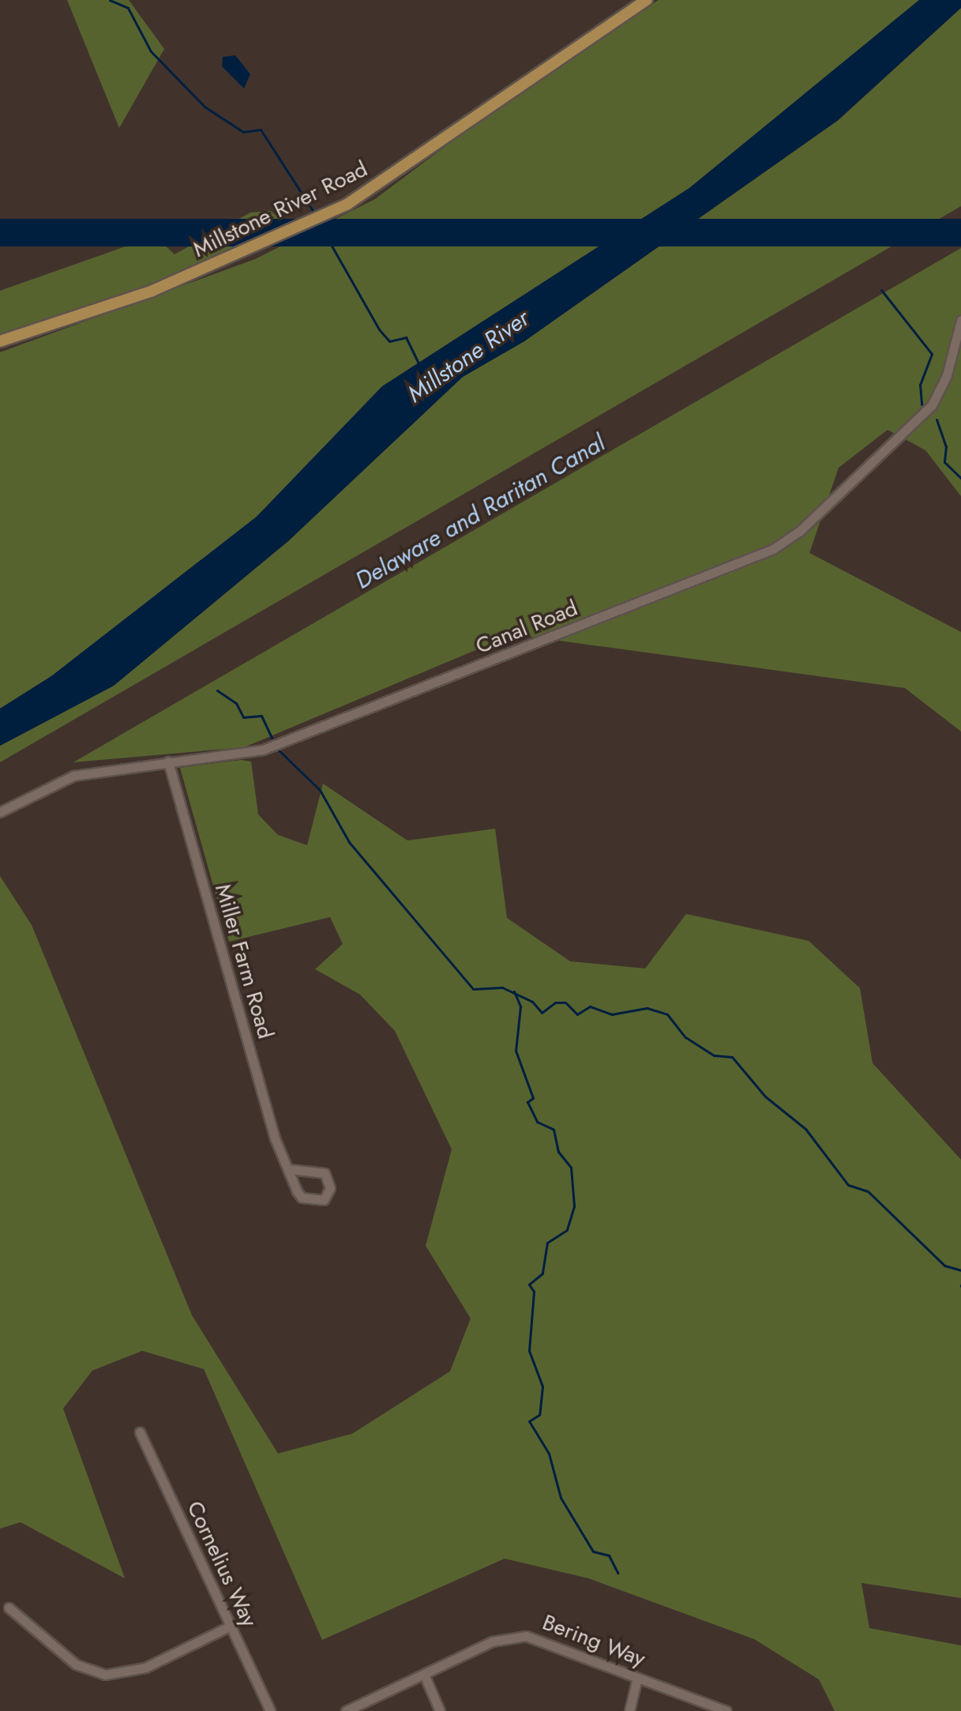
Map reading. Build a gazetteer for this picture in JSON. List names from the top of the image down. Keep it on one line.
{"streets":{"main road":["Millstone River Road"],"street":["Canal Road","Miller Farm Road","Cornelius Way","Bering Way"]},"crossings":[["Canal Road","Miller Farm Road"]],"water":["Millstone River","Delaware and Raritan Canal"]}
